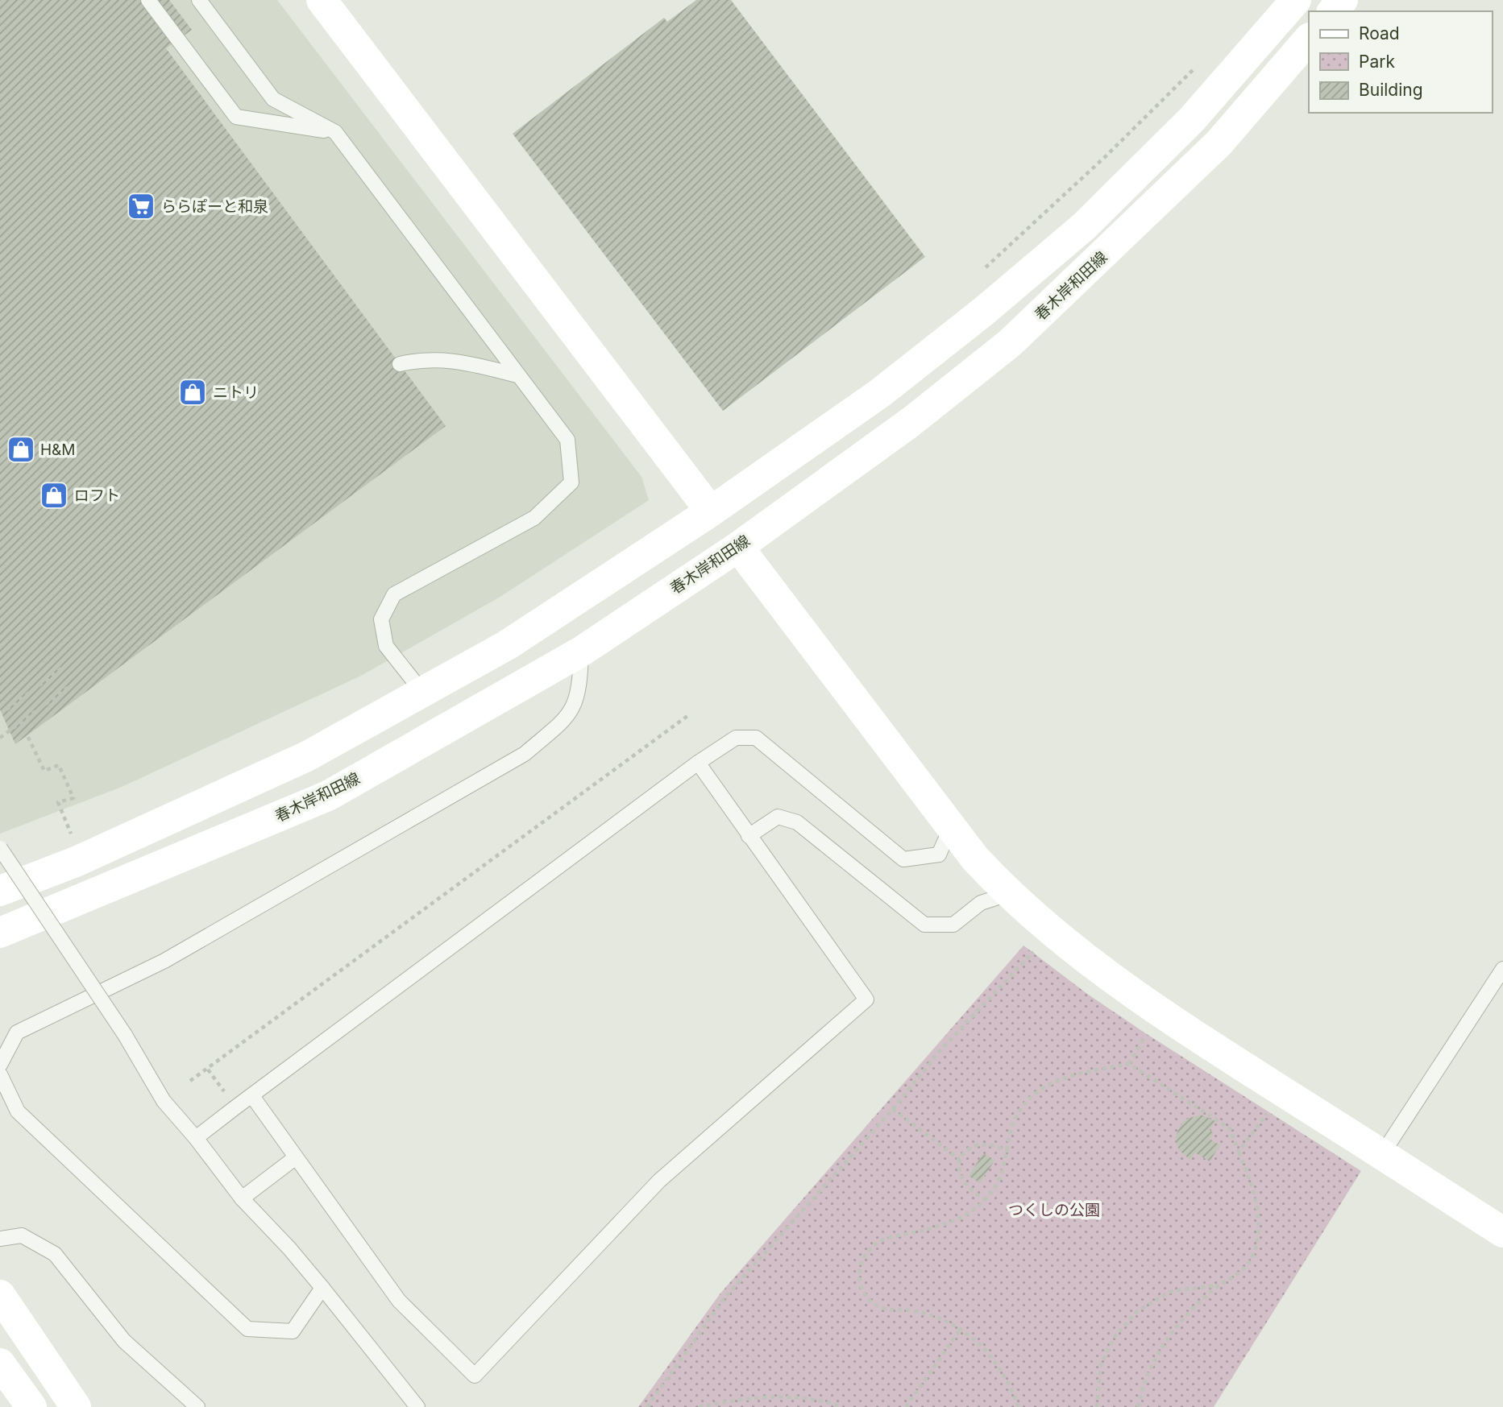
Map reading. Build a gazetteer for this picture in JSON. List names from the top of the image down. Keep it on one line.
{"streets":{"main road":["春木岸和田線"]},"parks":["つくしの公園"],"places":{"supermarket":["ららぽーと和泉"],"shop":["ニトリ","H&M","ロフト"]},"legend":["Road","Park","Building"]}
